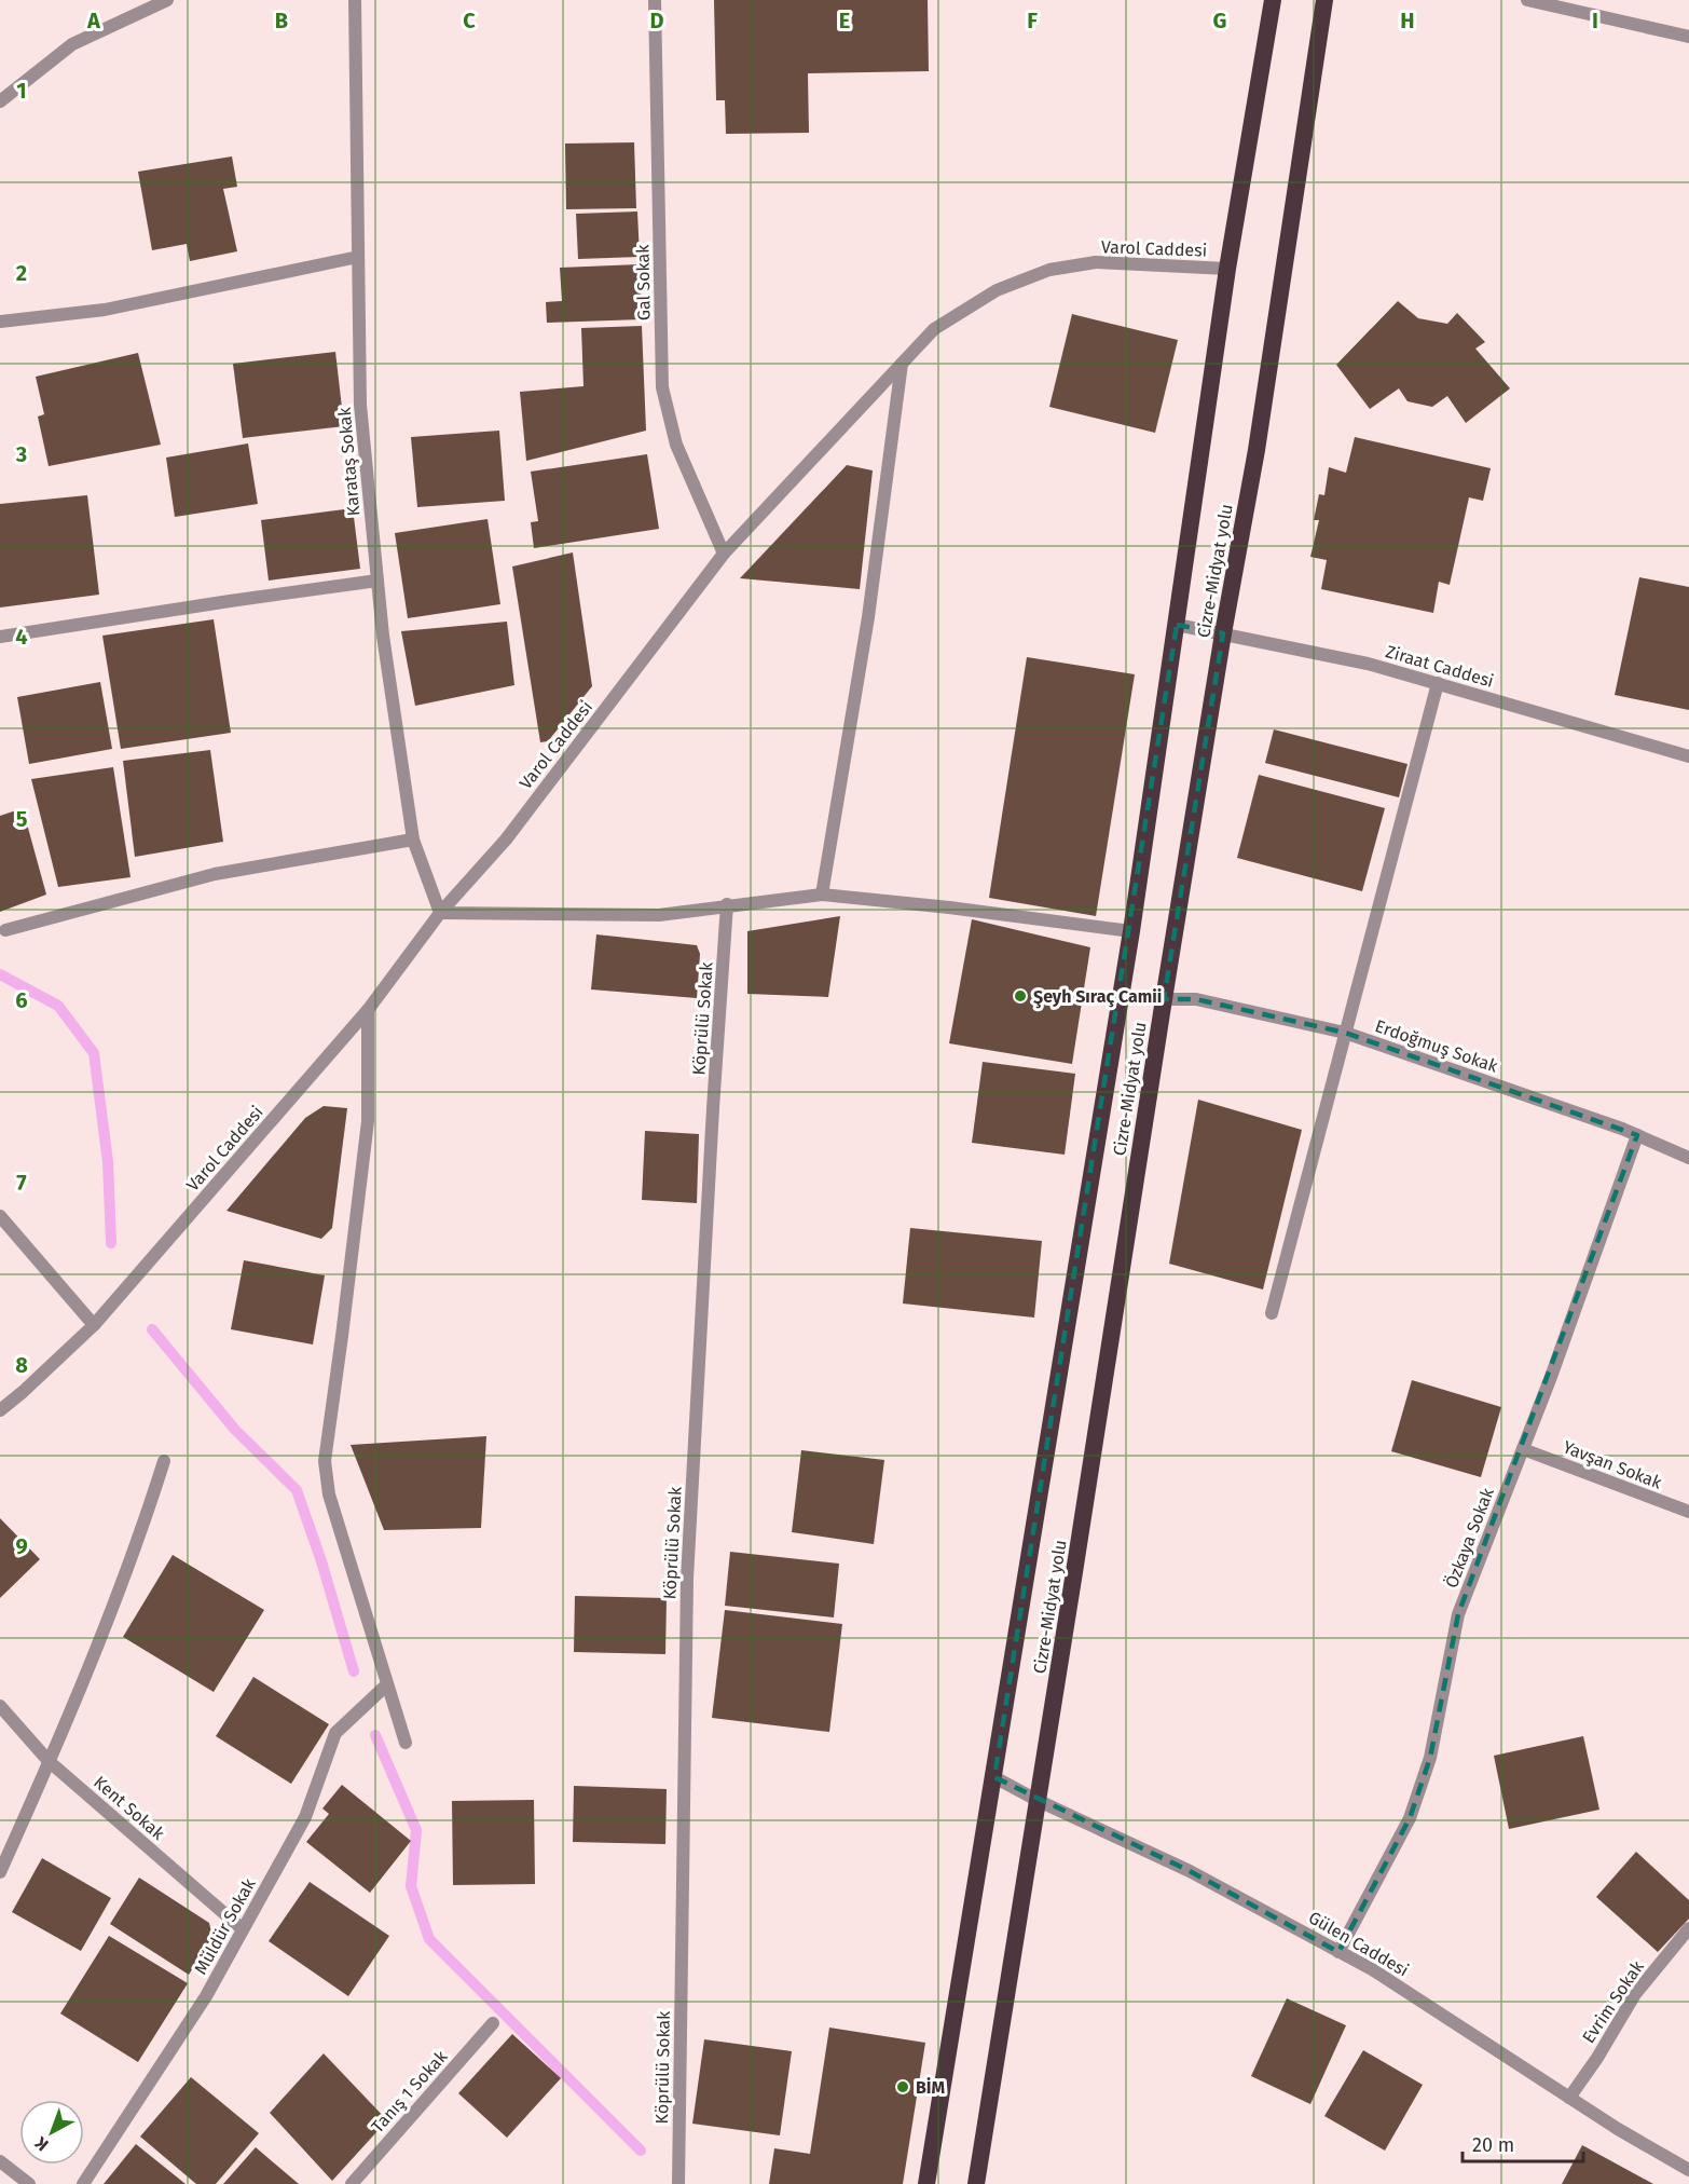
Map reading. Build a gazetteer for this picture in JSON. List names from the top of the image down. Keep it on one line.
{"streets":{"highway":["Cizre-Midyat yolu"],"street":["Varol Caddesi","Gal Sokak","Karataş Sokak","Ziraat Caddesi","Köprülü Sokak","Erdoğmuş Sokak","Yavşan Sokak","Özkaya Sokak","Kent Sokak","Müldür Sokak","Gülen Caddesi","Evrim Sokak","Tanış 1 Sokak"]},"crossings":[["Varol Caddesi","Gal Sokak"],["Varol Caddesi","Karataş Sokak"],["Varol Caddesi","Cizre-Midyat yolu"],["Cizre-Midyat yolu","Ziraat Caddesi"],["Cizre-Midyat yolu","Erdoğmuş Sokak"],["Cizre-Midyat yolu","Gülen Caddesi"],["Erdoğmuş Sokak","Özkaya Sokak"],["Yavşan Sokak","Özkaya Sokak"],["Özkaya Sokak","Gülen Caddesi"],["Kent Sokak","Müldür Sokak"],["Gülen Caddesi","Evrim Sokak"]],"places":["Şeyh Sıraç Camii","BİM"],"scale_bar":"20 m","north":"bottom left","grid":{"columns":["A","B","C","D","E","F","G","H","I"],"rows":["1","2","3","4","5","6","7","8","9"]}}
